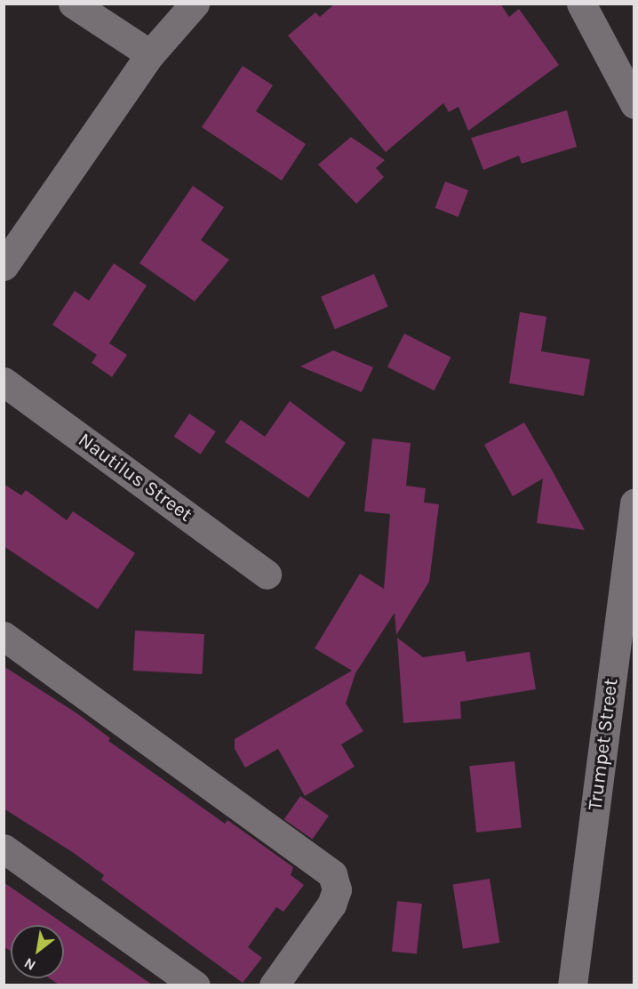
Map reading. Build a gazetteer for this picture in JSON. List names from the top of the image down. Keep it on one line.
{"streets":{"street":["Nautilus Street","Trumpet Street"]},"north":"bottom left"}
